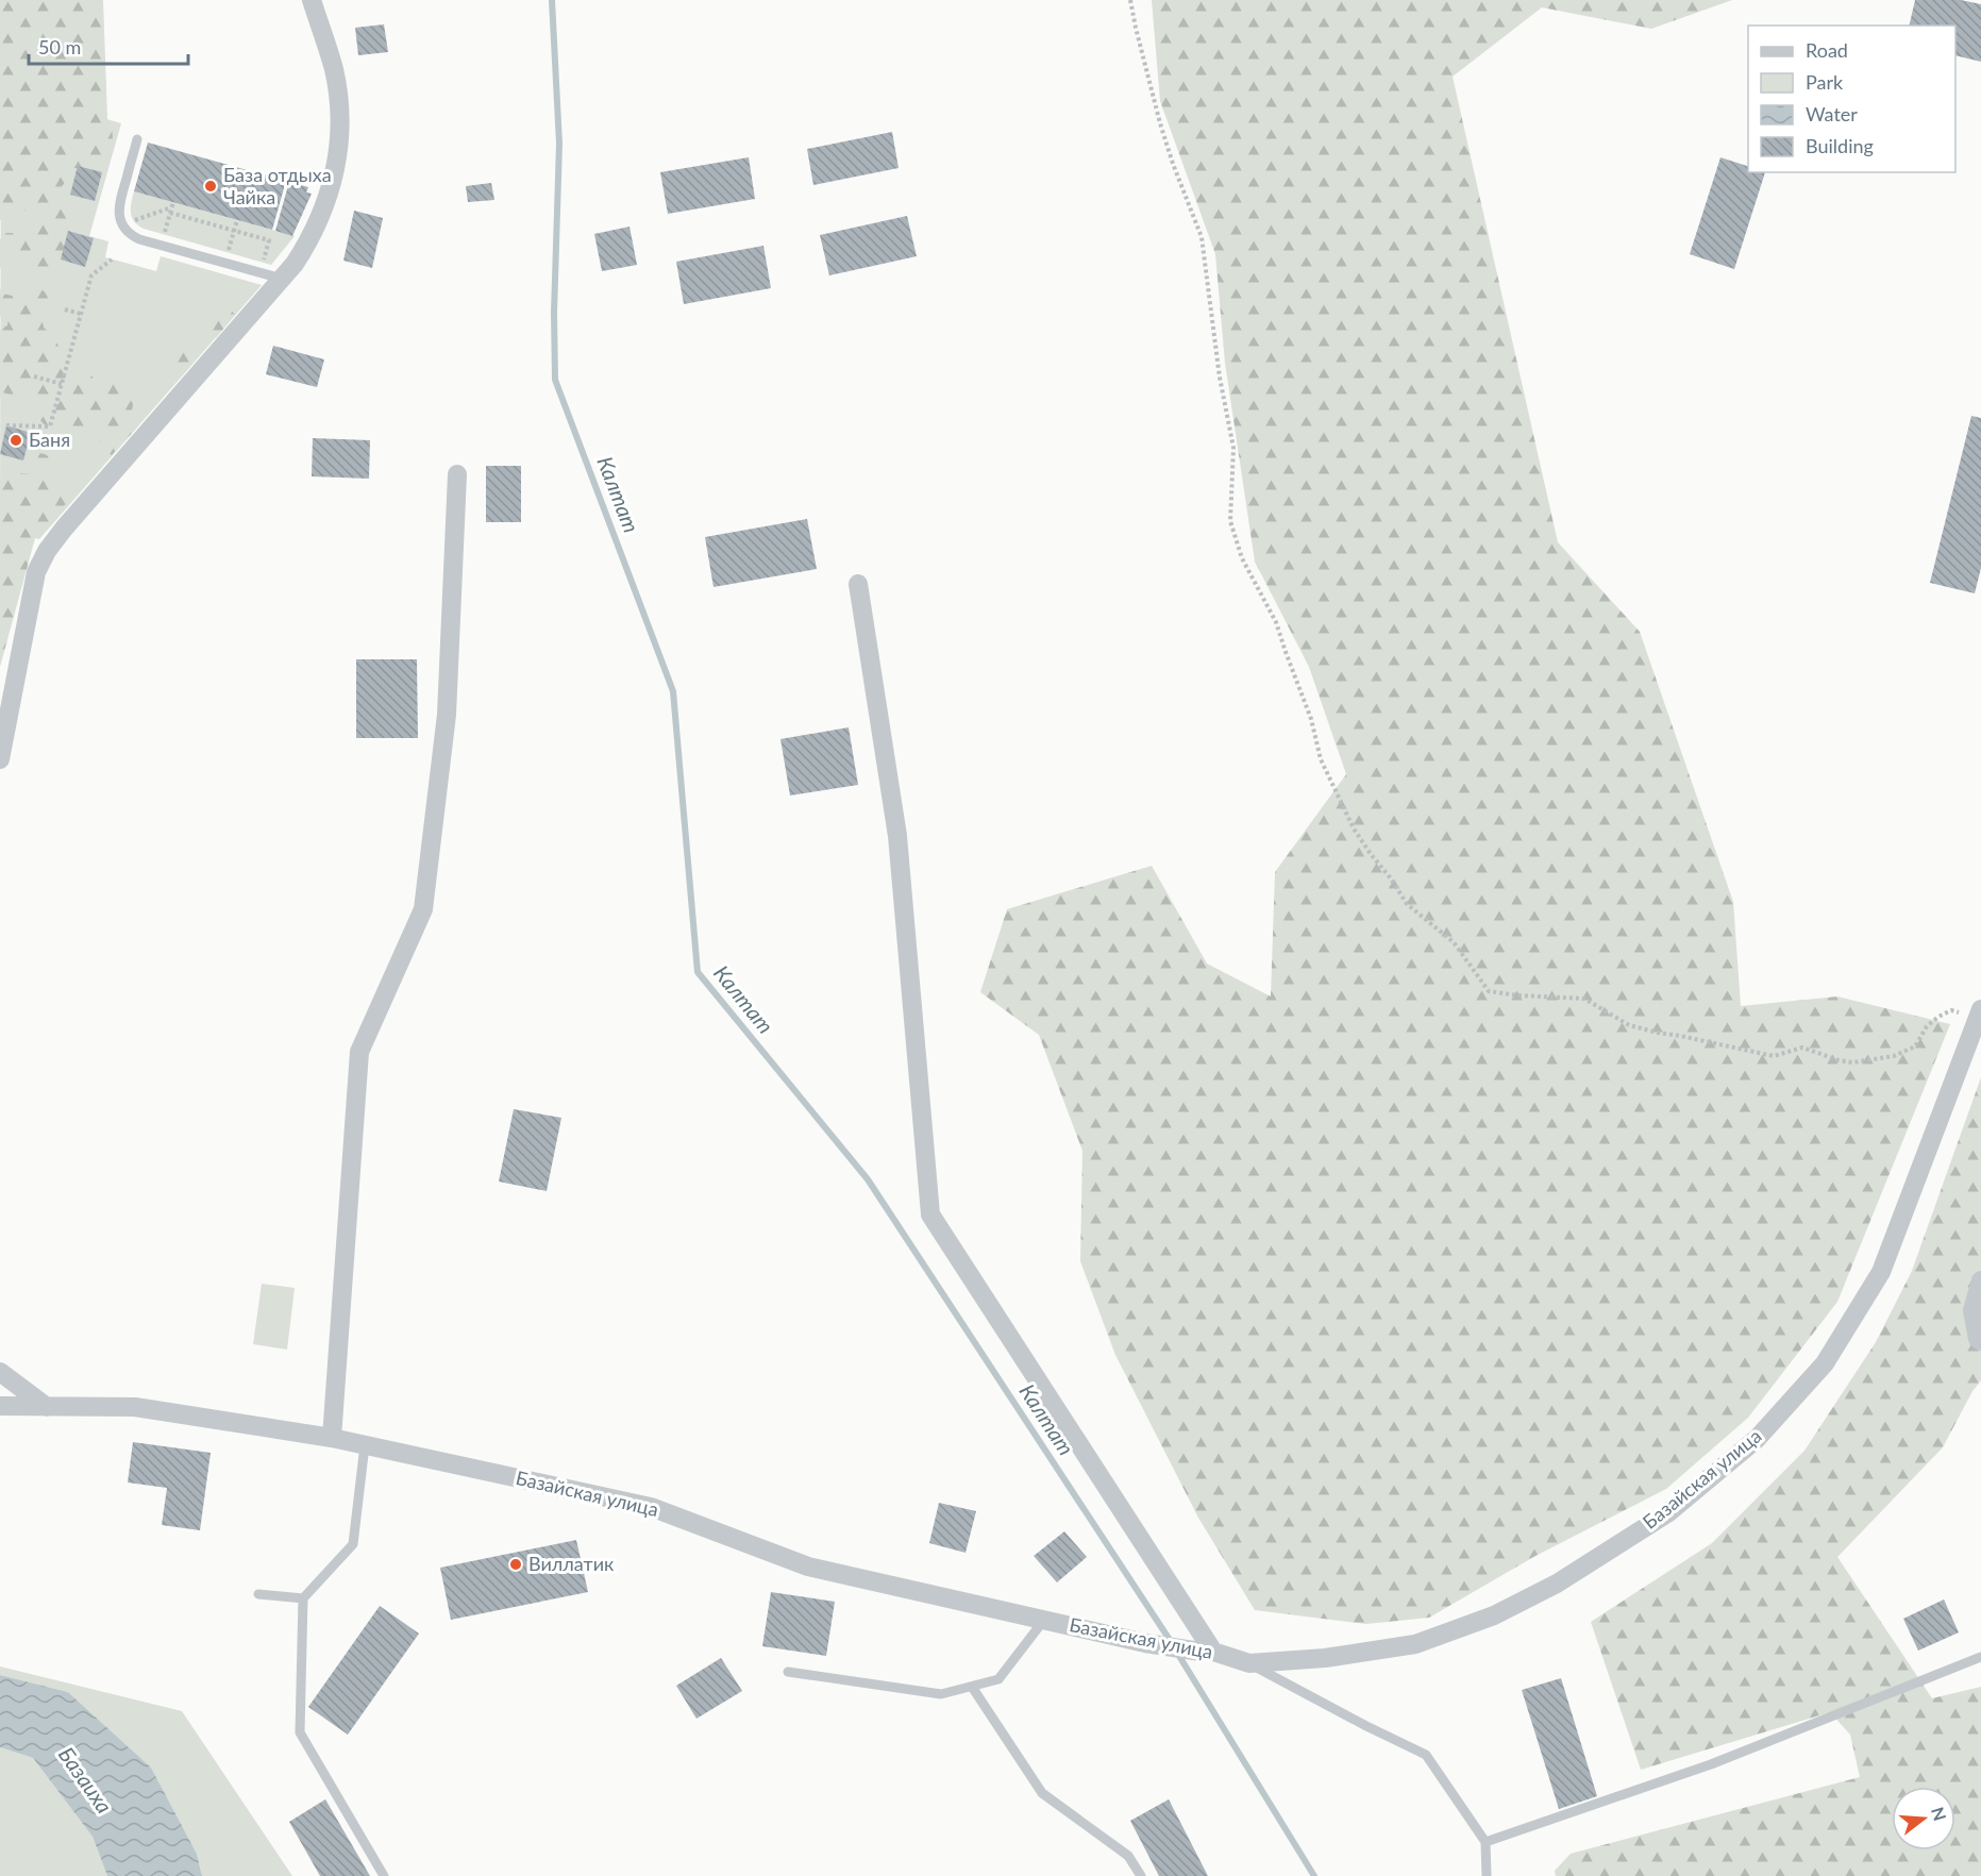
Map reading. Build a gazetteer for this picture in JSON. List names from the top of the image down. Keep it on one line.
{"streets":{"street":["Базайская улица"]},"water":["Калтат","Базаиха"],"places":["База отдыха Чайка","Баня","Виллатик"],"legend":["Road","Park","Water","Building"],"scale_bar":"50 m","north":"right"}
